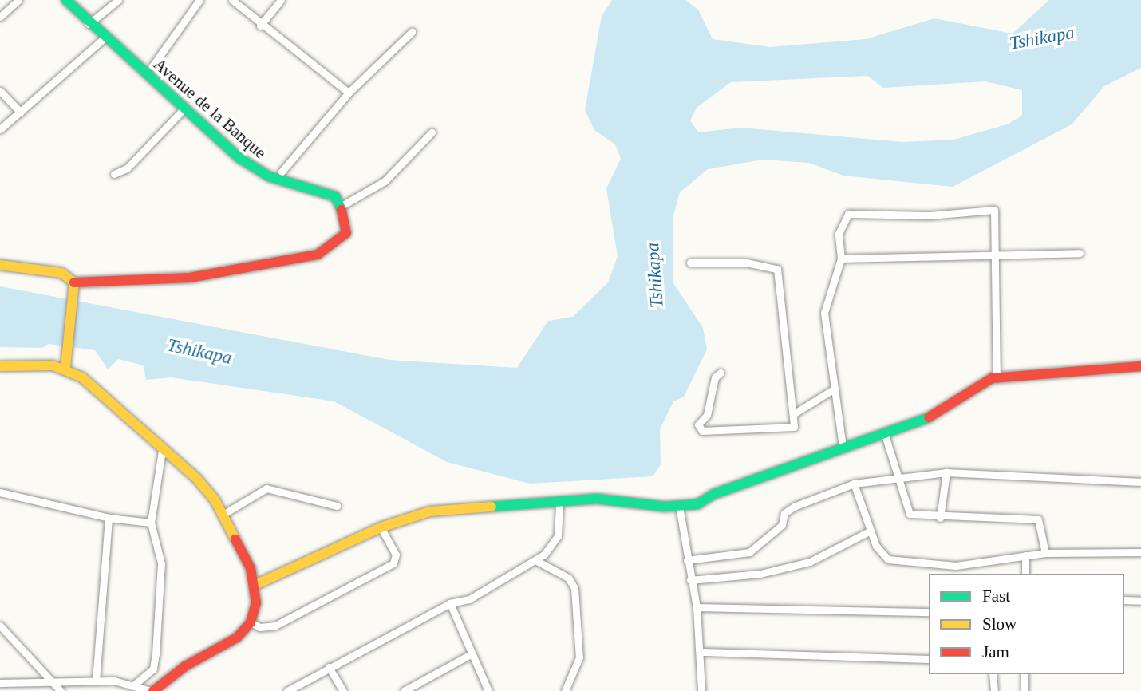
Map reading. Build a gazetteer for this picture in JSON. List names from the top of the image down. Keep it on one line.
{"streets":{"main road":["Avenue de la Banque"]},"water":["Tshikapa"],"legend":["Fast","Slow","Jam"]}
